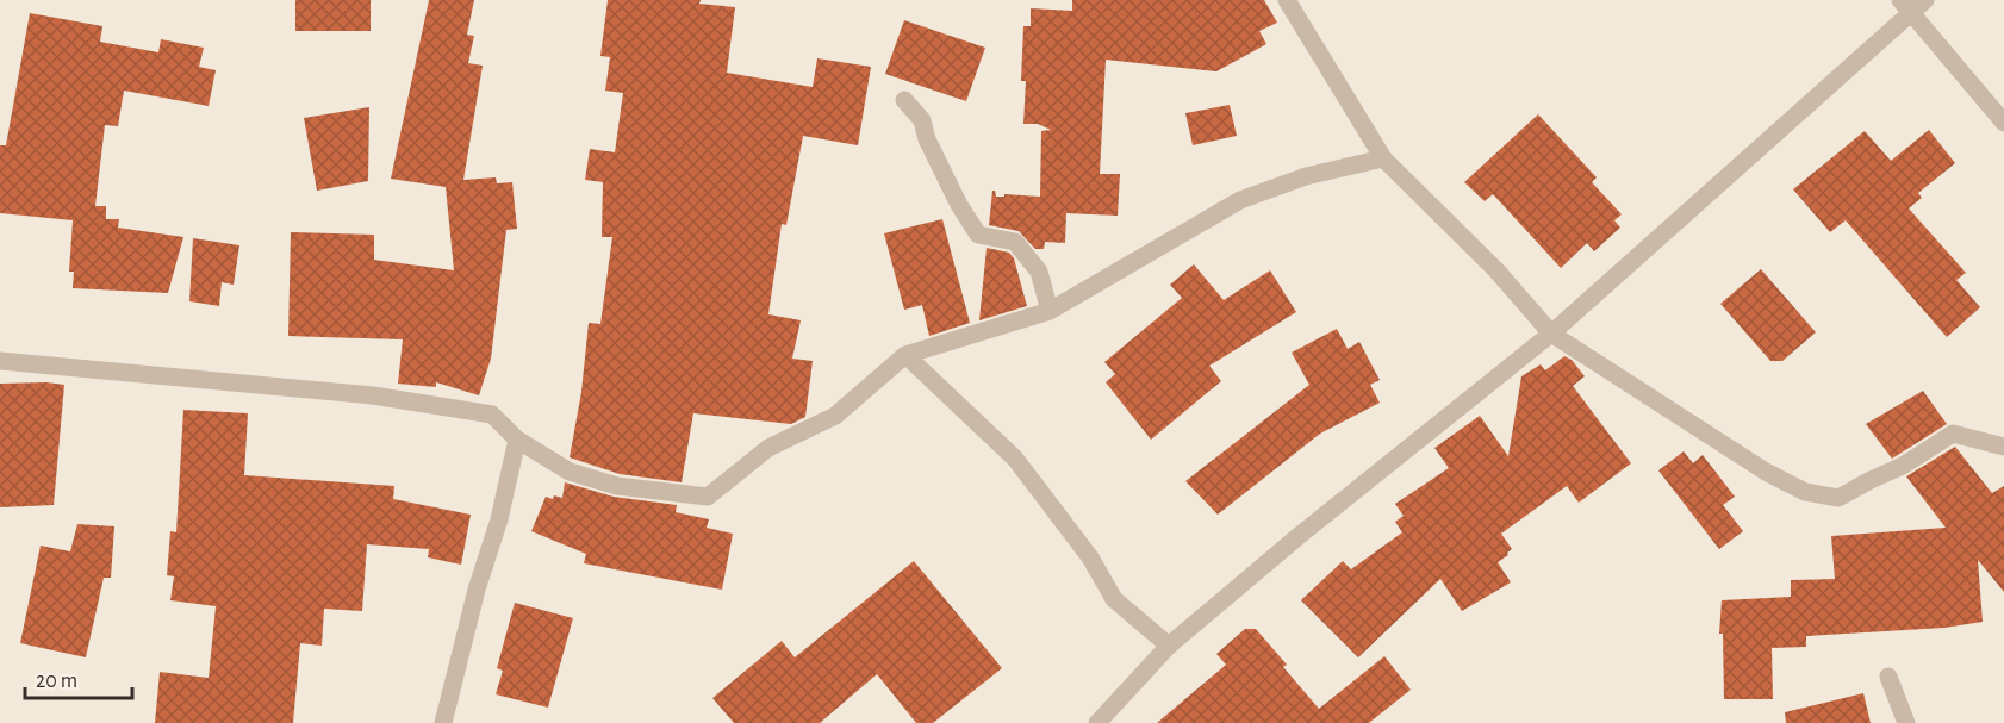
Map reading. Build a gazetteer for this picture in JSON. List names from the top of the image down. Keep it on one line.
{"scale_bar":"20 m"}
